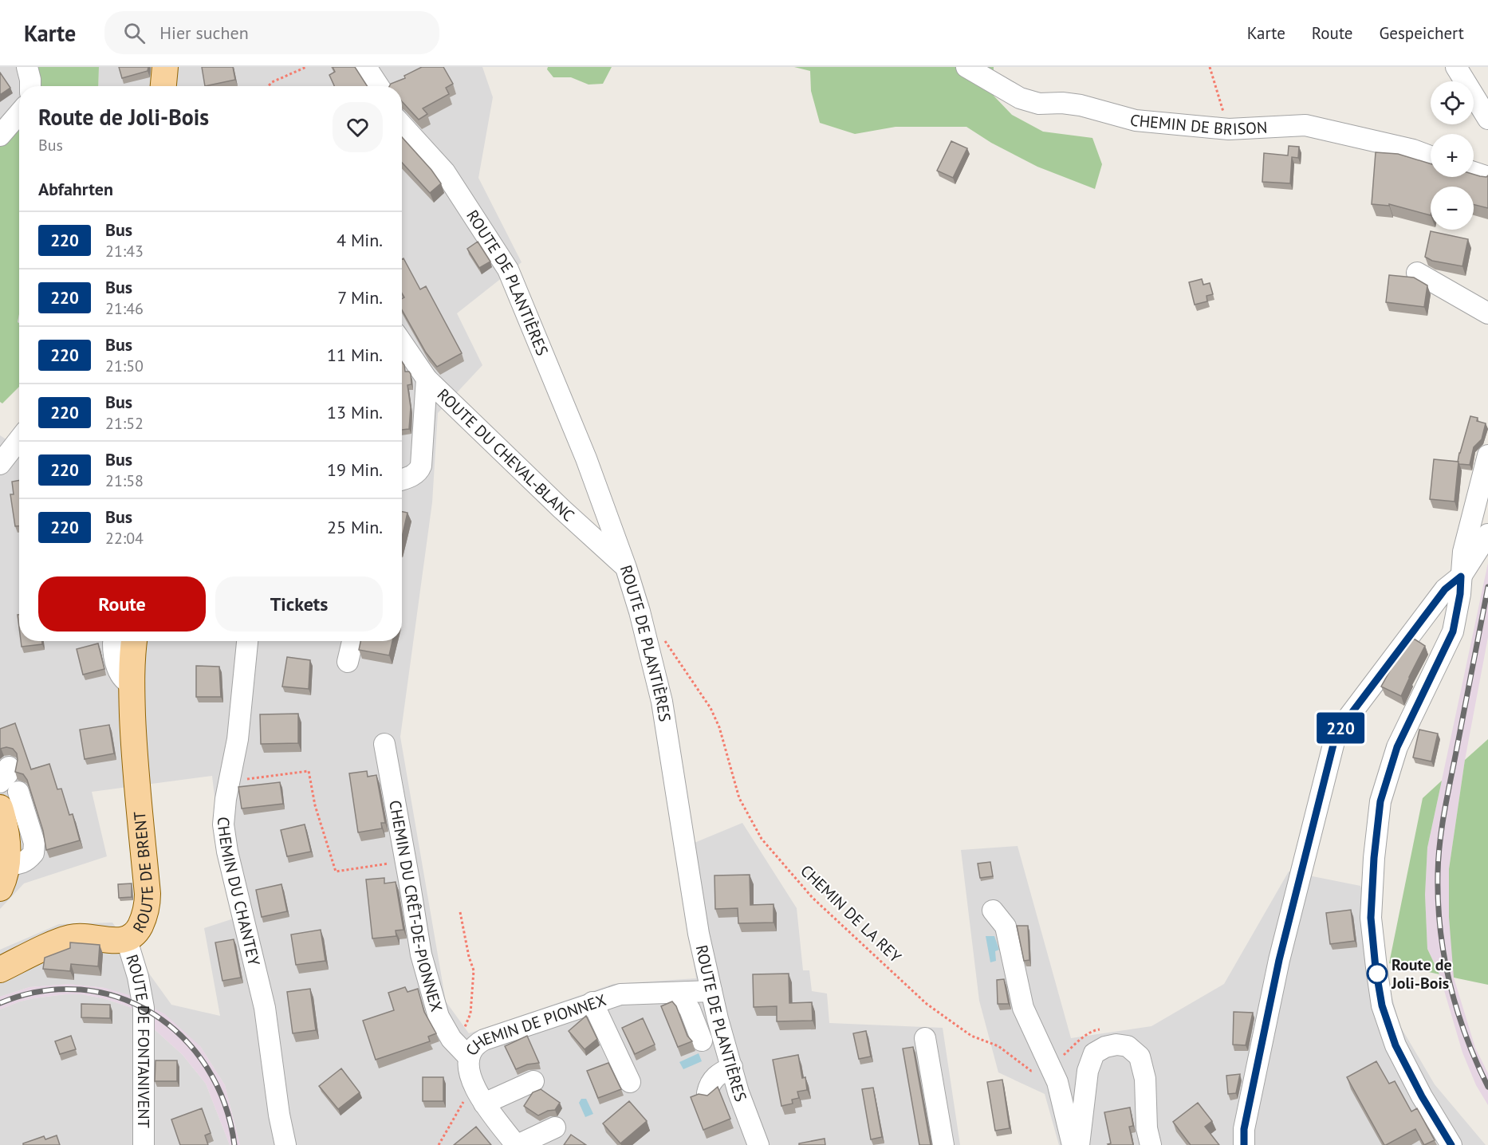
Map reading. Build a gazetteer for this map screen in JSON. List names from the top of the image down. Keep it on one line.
{"streets":{"main road":["ROUTE DE BRENT"],"street":["CHEMIN DE BRISON","ROUTE DE PLANTIÈRES","ROUTE DU CHEVAL-BLANC","CHEMIN DU CHANTEY","CHEMIN DU CRÊT-DE-PIONNEX","CHEMIN DE PIONNEX","ROUTE DE FONTANIVENT"],"path":["CHEMIN DE LA REY"]},"crossings":[["ROUTE DE PLANTIÈRES","ROUTE DU CHEVAL-BLANC"],["ROUTE DE PLANTIÈRES","CHEMIN DE PIONNEX"],["ROUTE DE BRENT","ROUTE DE FONTANIVENT"],["CHEMIN DU CRÊT-DE-PIONNEX","CHEMIN DE PIONNEX"]],"places":["Route de Joli-Bois"],"lines":["bus line 220"],"page":{"header":"Karte","search":"Hier suchen","nav":["Karte","Route","Gespeichert"],"on_map":"220","map_buttons":["+","−"],"heading":[["Route de Joli-Bois","Bus"],"Abfahrten"],"list":[{"mark":"220","name":"Bus","note":"21:43","value":"4 Min."},{"mark":"220","name":"Bus","note":"21:46","value":"7 Min."},{"mark":"220","name":"Bus","note":"21:50","value":"11 Min."},{"mark":"220","name":"Bus","note":"21:52","value":"13 Min."},{"mark":"220","name":"Bus","note":"21:58","value":"19 Min."},{"mark":"220","name":"Bus","note":"22:04","value":"25 Min."}],"buttons":["Route","Tickets"]}}
